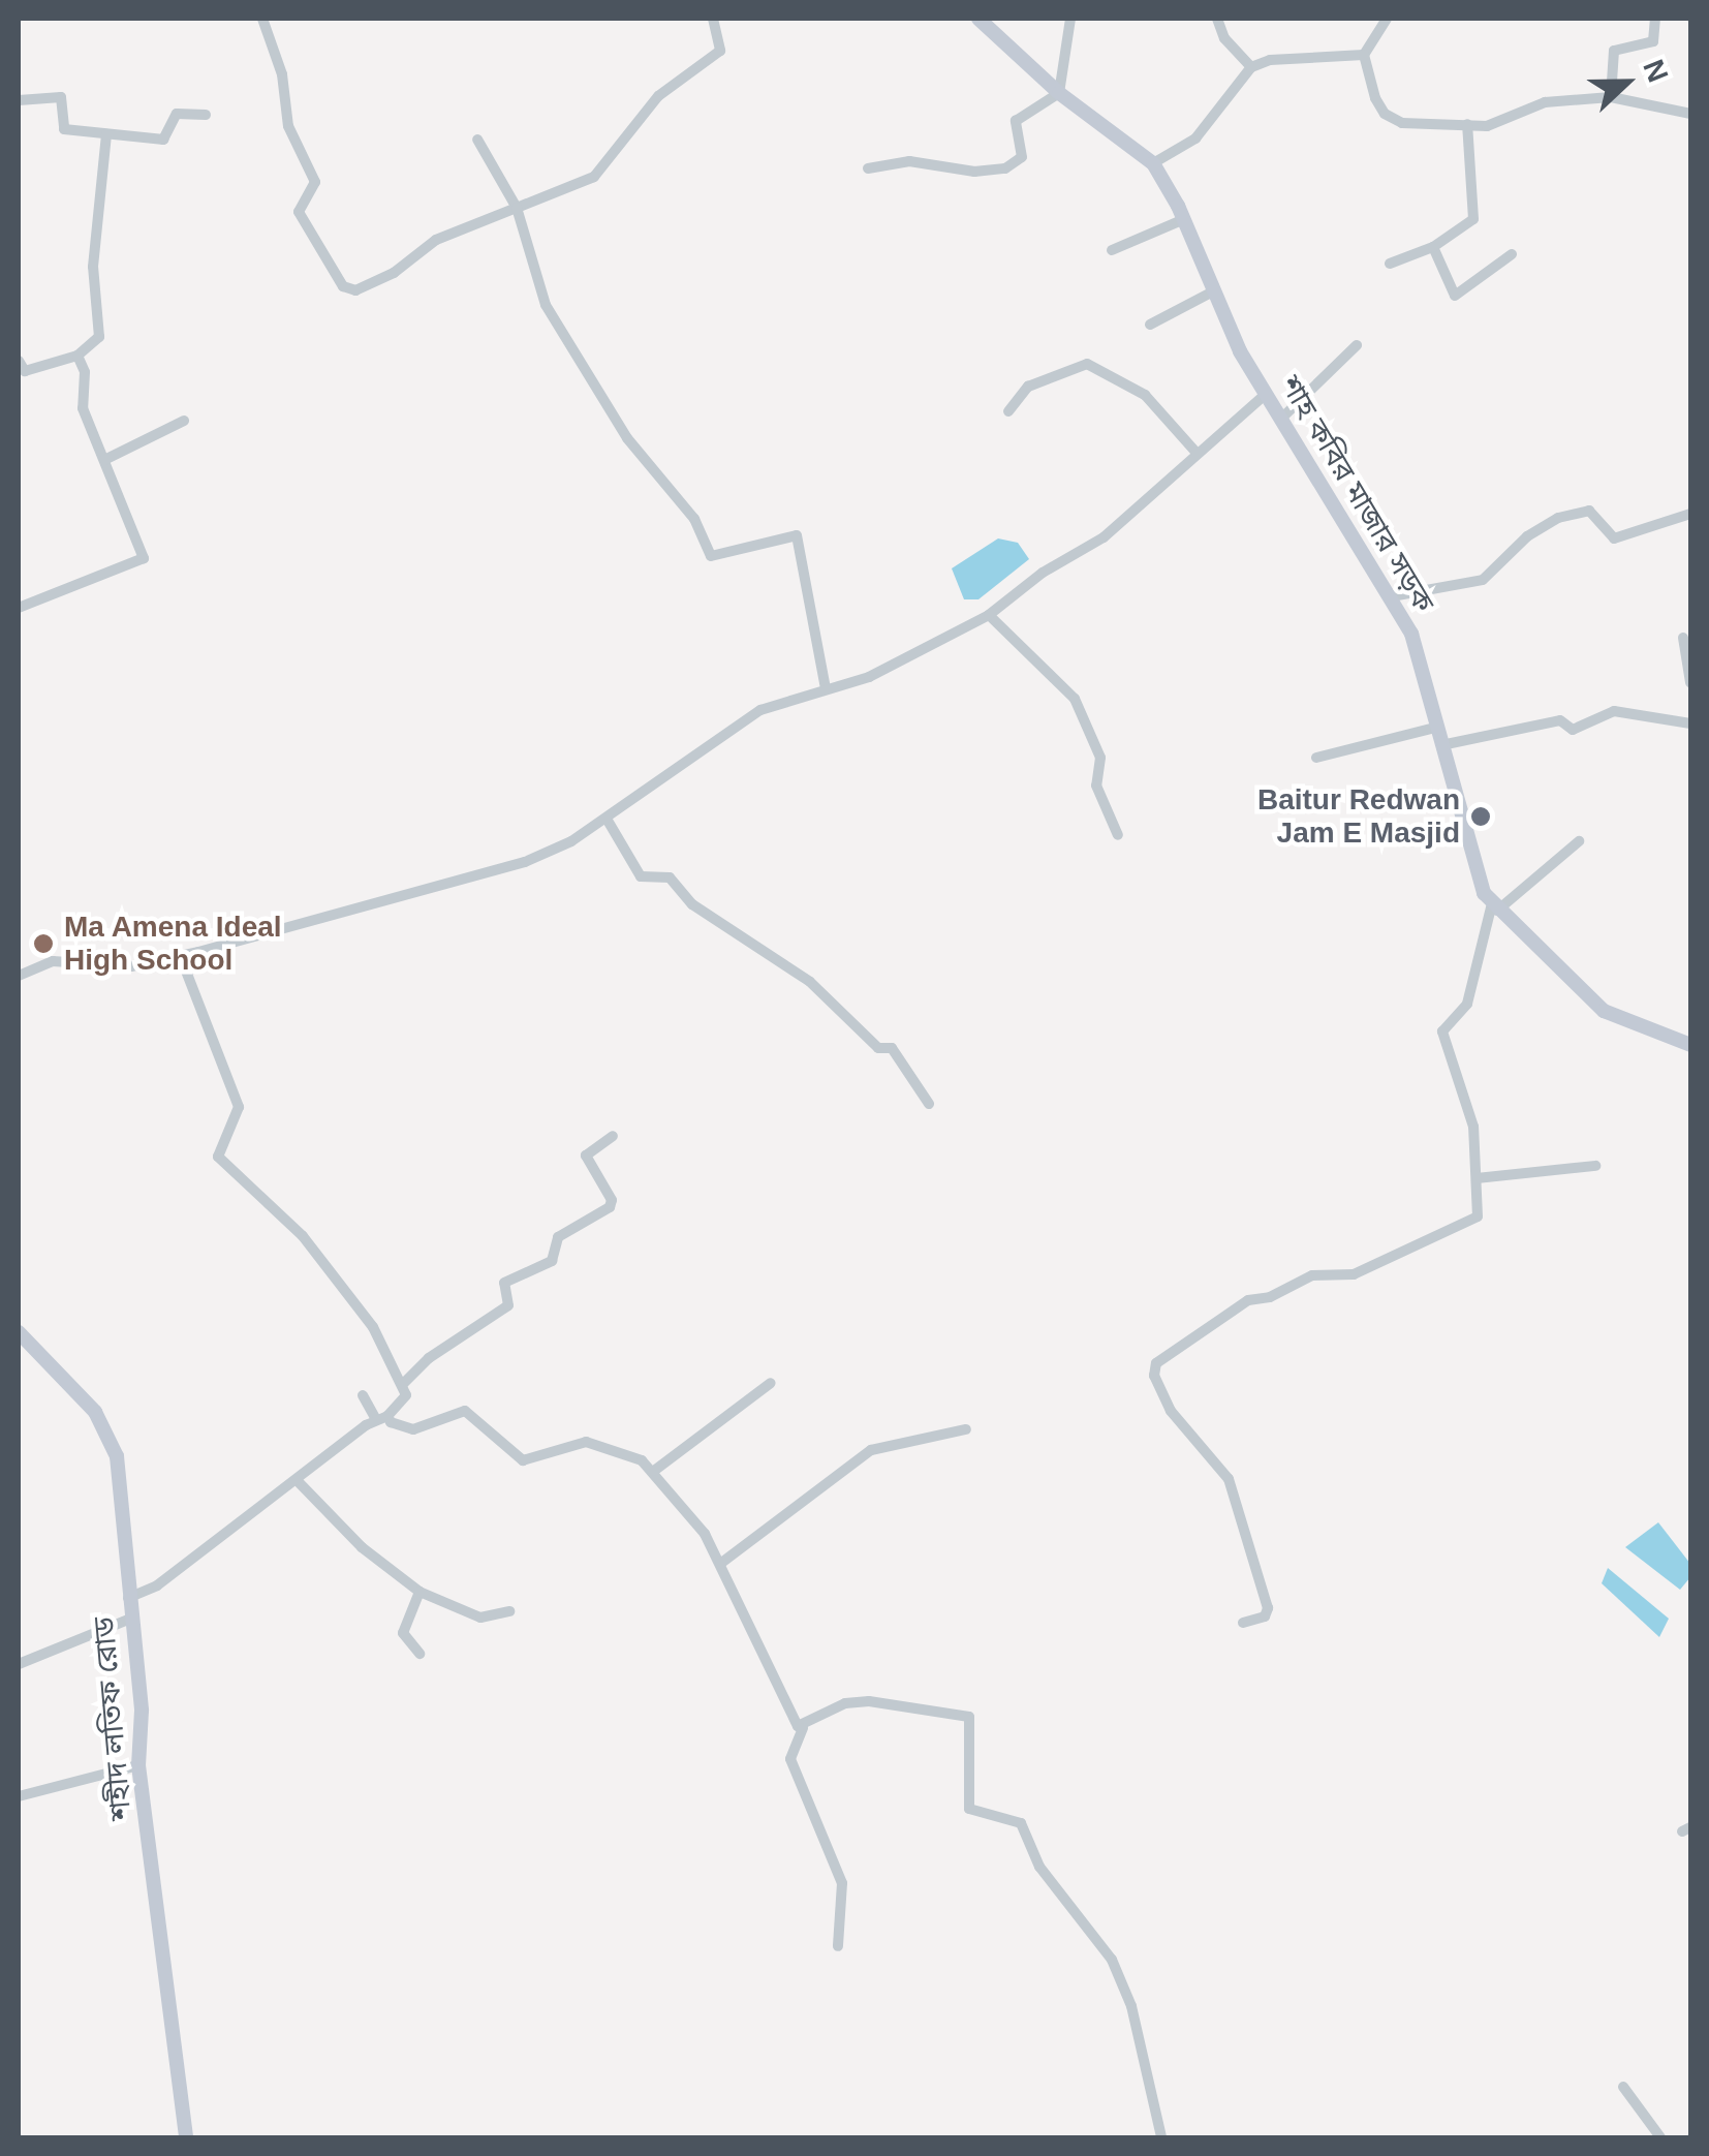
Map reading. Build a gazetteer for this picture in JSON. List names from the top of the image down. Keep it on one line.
{"streets":{"street":["শাহ কবির মাজার সড়ক","শহীদ লতিফ রোড"]},"places":["Baitur Redwan Jam E Masjid","Ma Amena Ideal High School"],"north":"right"}
